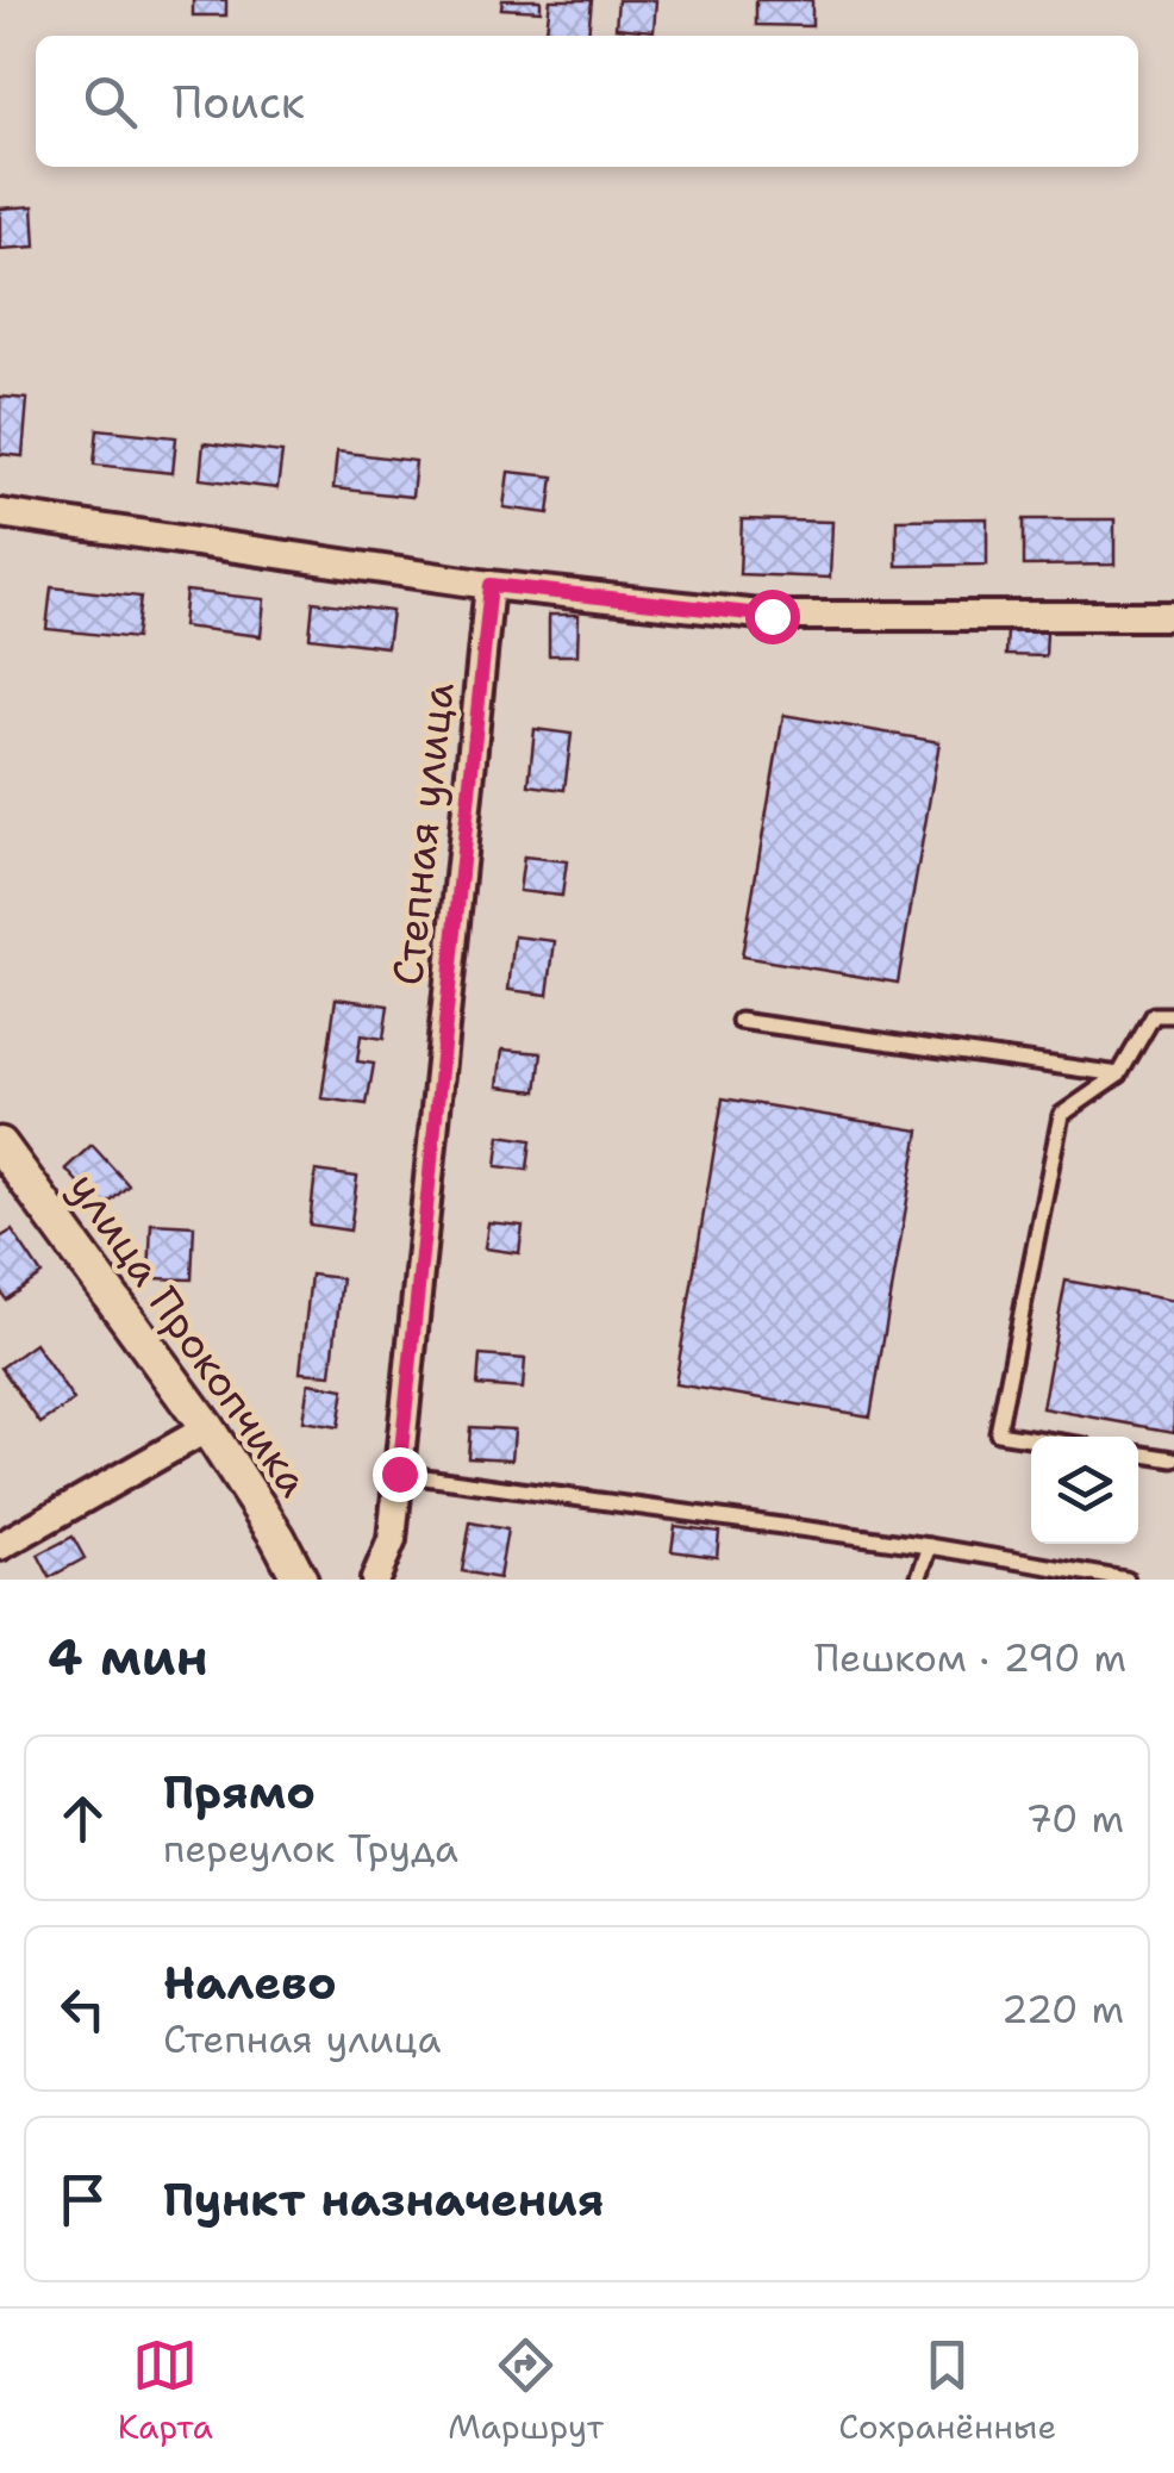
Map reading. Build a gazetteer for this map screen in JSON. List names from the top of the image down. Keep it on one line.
{"streets":{"street":["Степная улица","улица Прокопчика"]},"page":{"search":"Поиск","heading":["4 мин","Пешком · 290 m"],"list":[["Прямо","переулок Труда","70 m"],["Налево","Степная улица","220 m"],"Пункт назначения"],"nav":["Карта","Маршрут","Сохранённые"]}}
